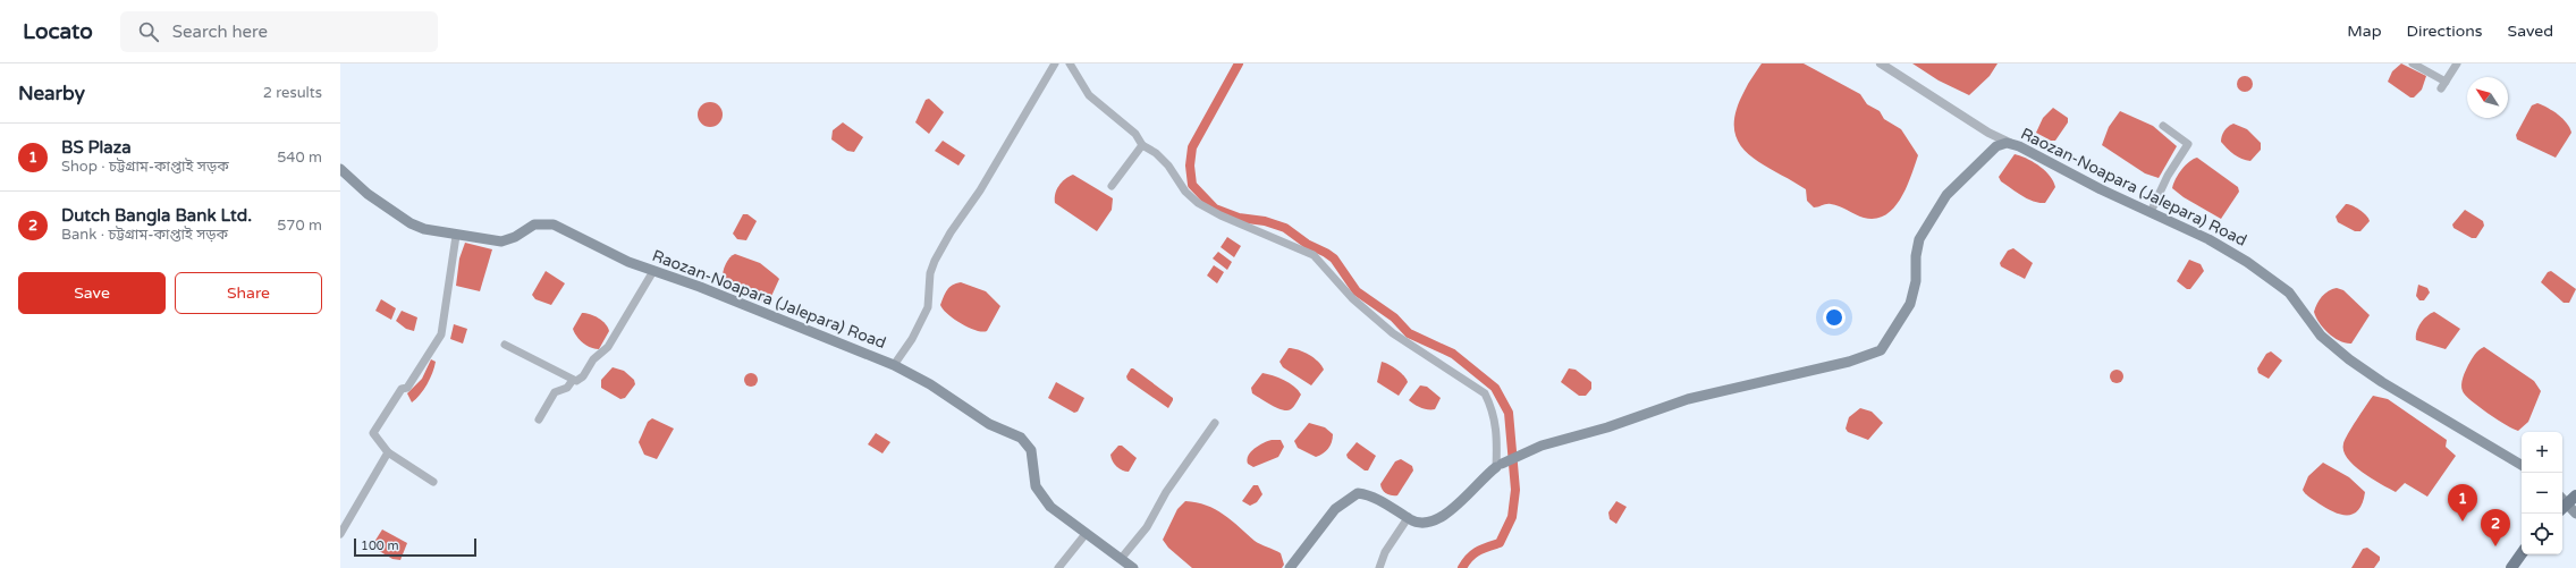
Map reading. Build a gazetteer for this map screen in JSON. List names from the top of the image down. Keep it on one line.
{"streets":{"main road":["Raozan-Noapara (Jalepara) Road"]},"scale_bar":"100 m","north":"top left","page":{"header":"Locato","search":"Search here","nav":["Map","Directions","Saved"],"heading":["Nearby","2 results"],"list":[{"mark":"1","name":"BS Plaza","note":"Shop · চট্টগ্রাম-কাপ্তাই সড়ক","value":"540 m"},{"mark":"2","name":"Dutch Bangla Bank Ltd.","note":"Bank · চট্টগ্রাম-কাপ্তাই সড়ক","value":"570 m"}],"buttons":["Save","Share"],"map_buttons":["+","−"],"pins":["1","2"],"scale":"100 m"}}
